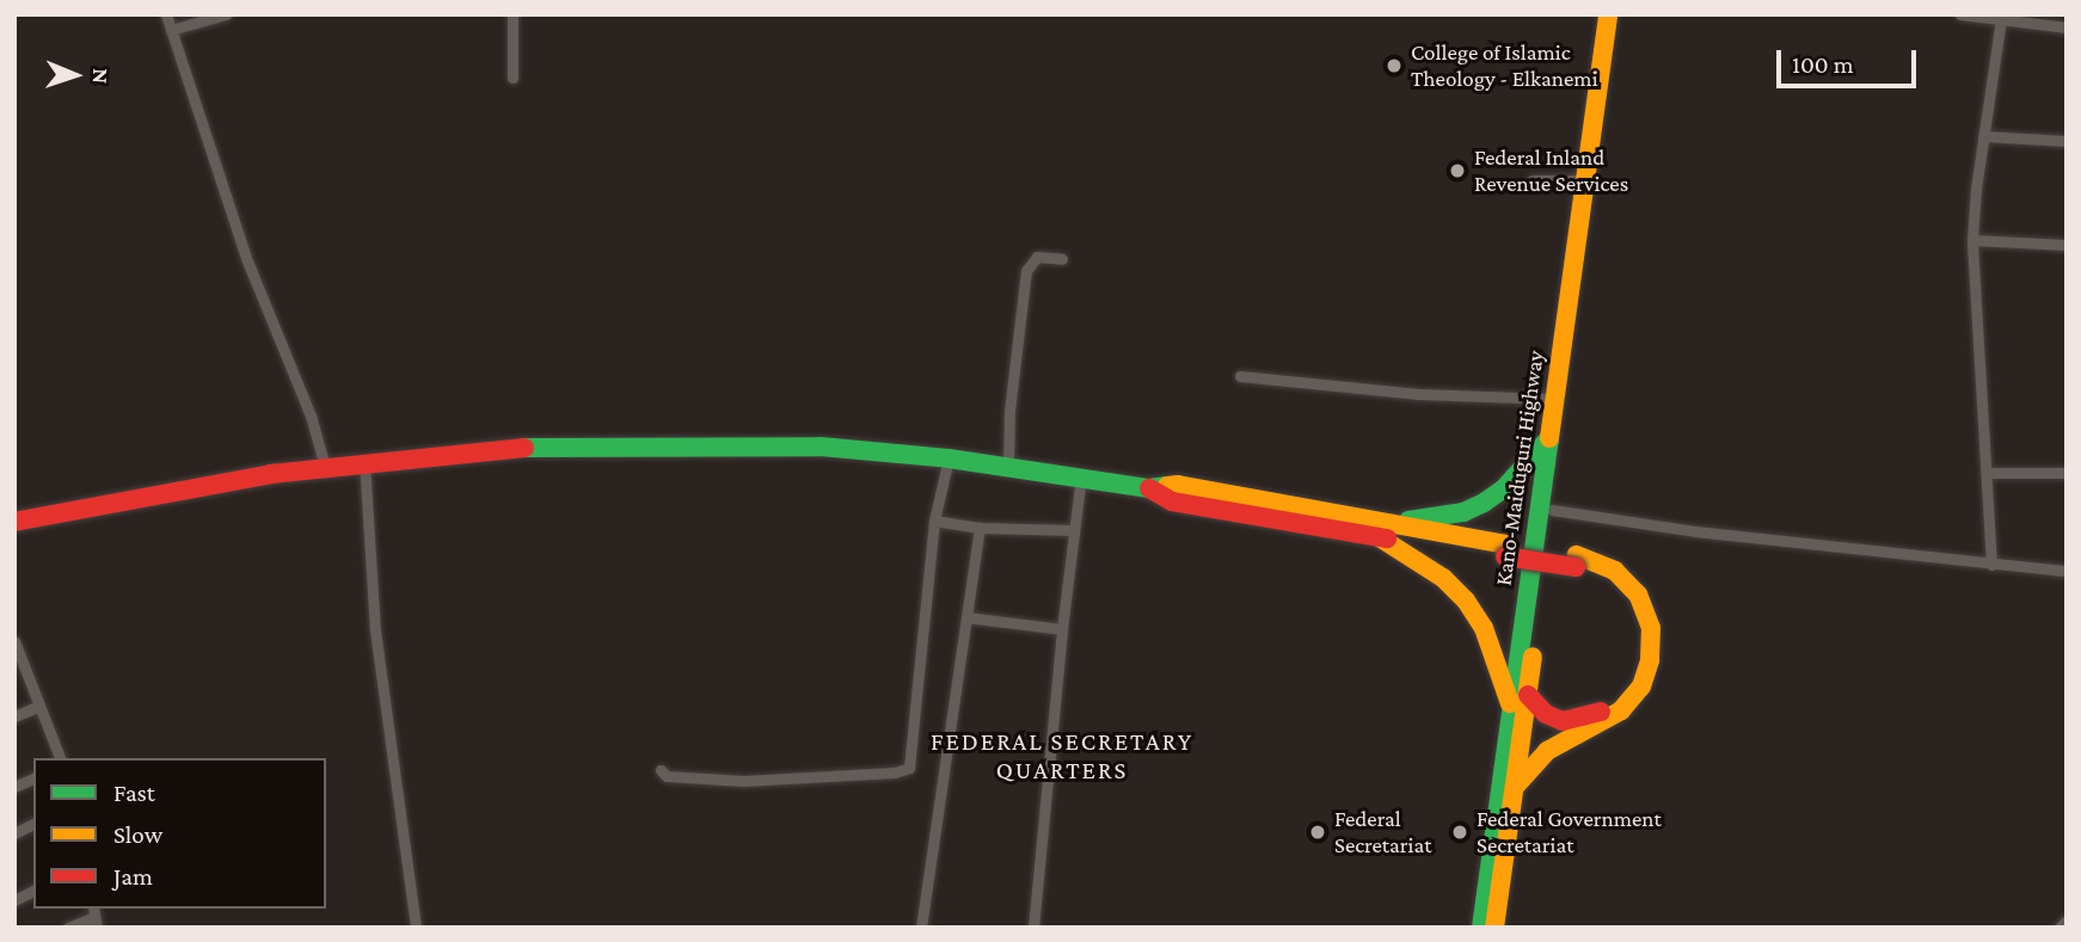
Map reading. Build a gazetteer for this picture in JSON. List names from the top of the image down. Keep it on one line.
{"streets":{"highway":["Kano-Maiduguri Highway"]},"districts":["FEDERAL SECRETARY QUARTERS"],"places":["College of Islamic Theology - Elkanemi","Federal Inland Revenue Services","Federal Secretariat","Federal Government Secretariat"],"legend":["Fast","Slow","Jam"],"scale_bar":"100 m","north":"right"}
